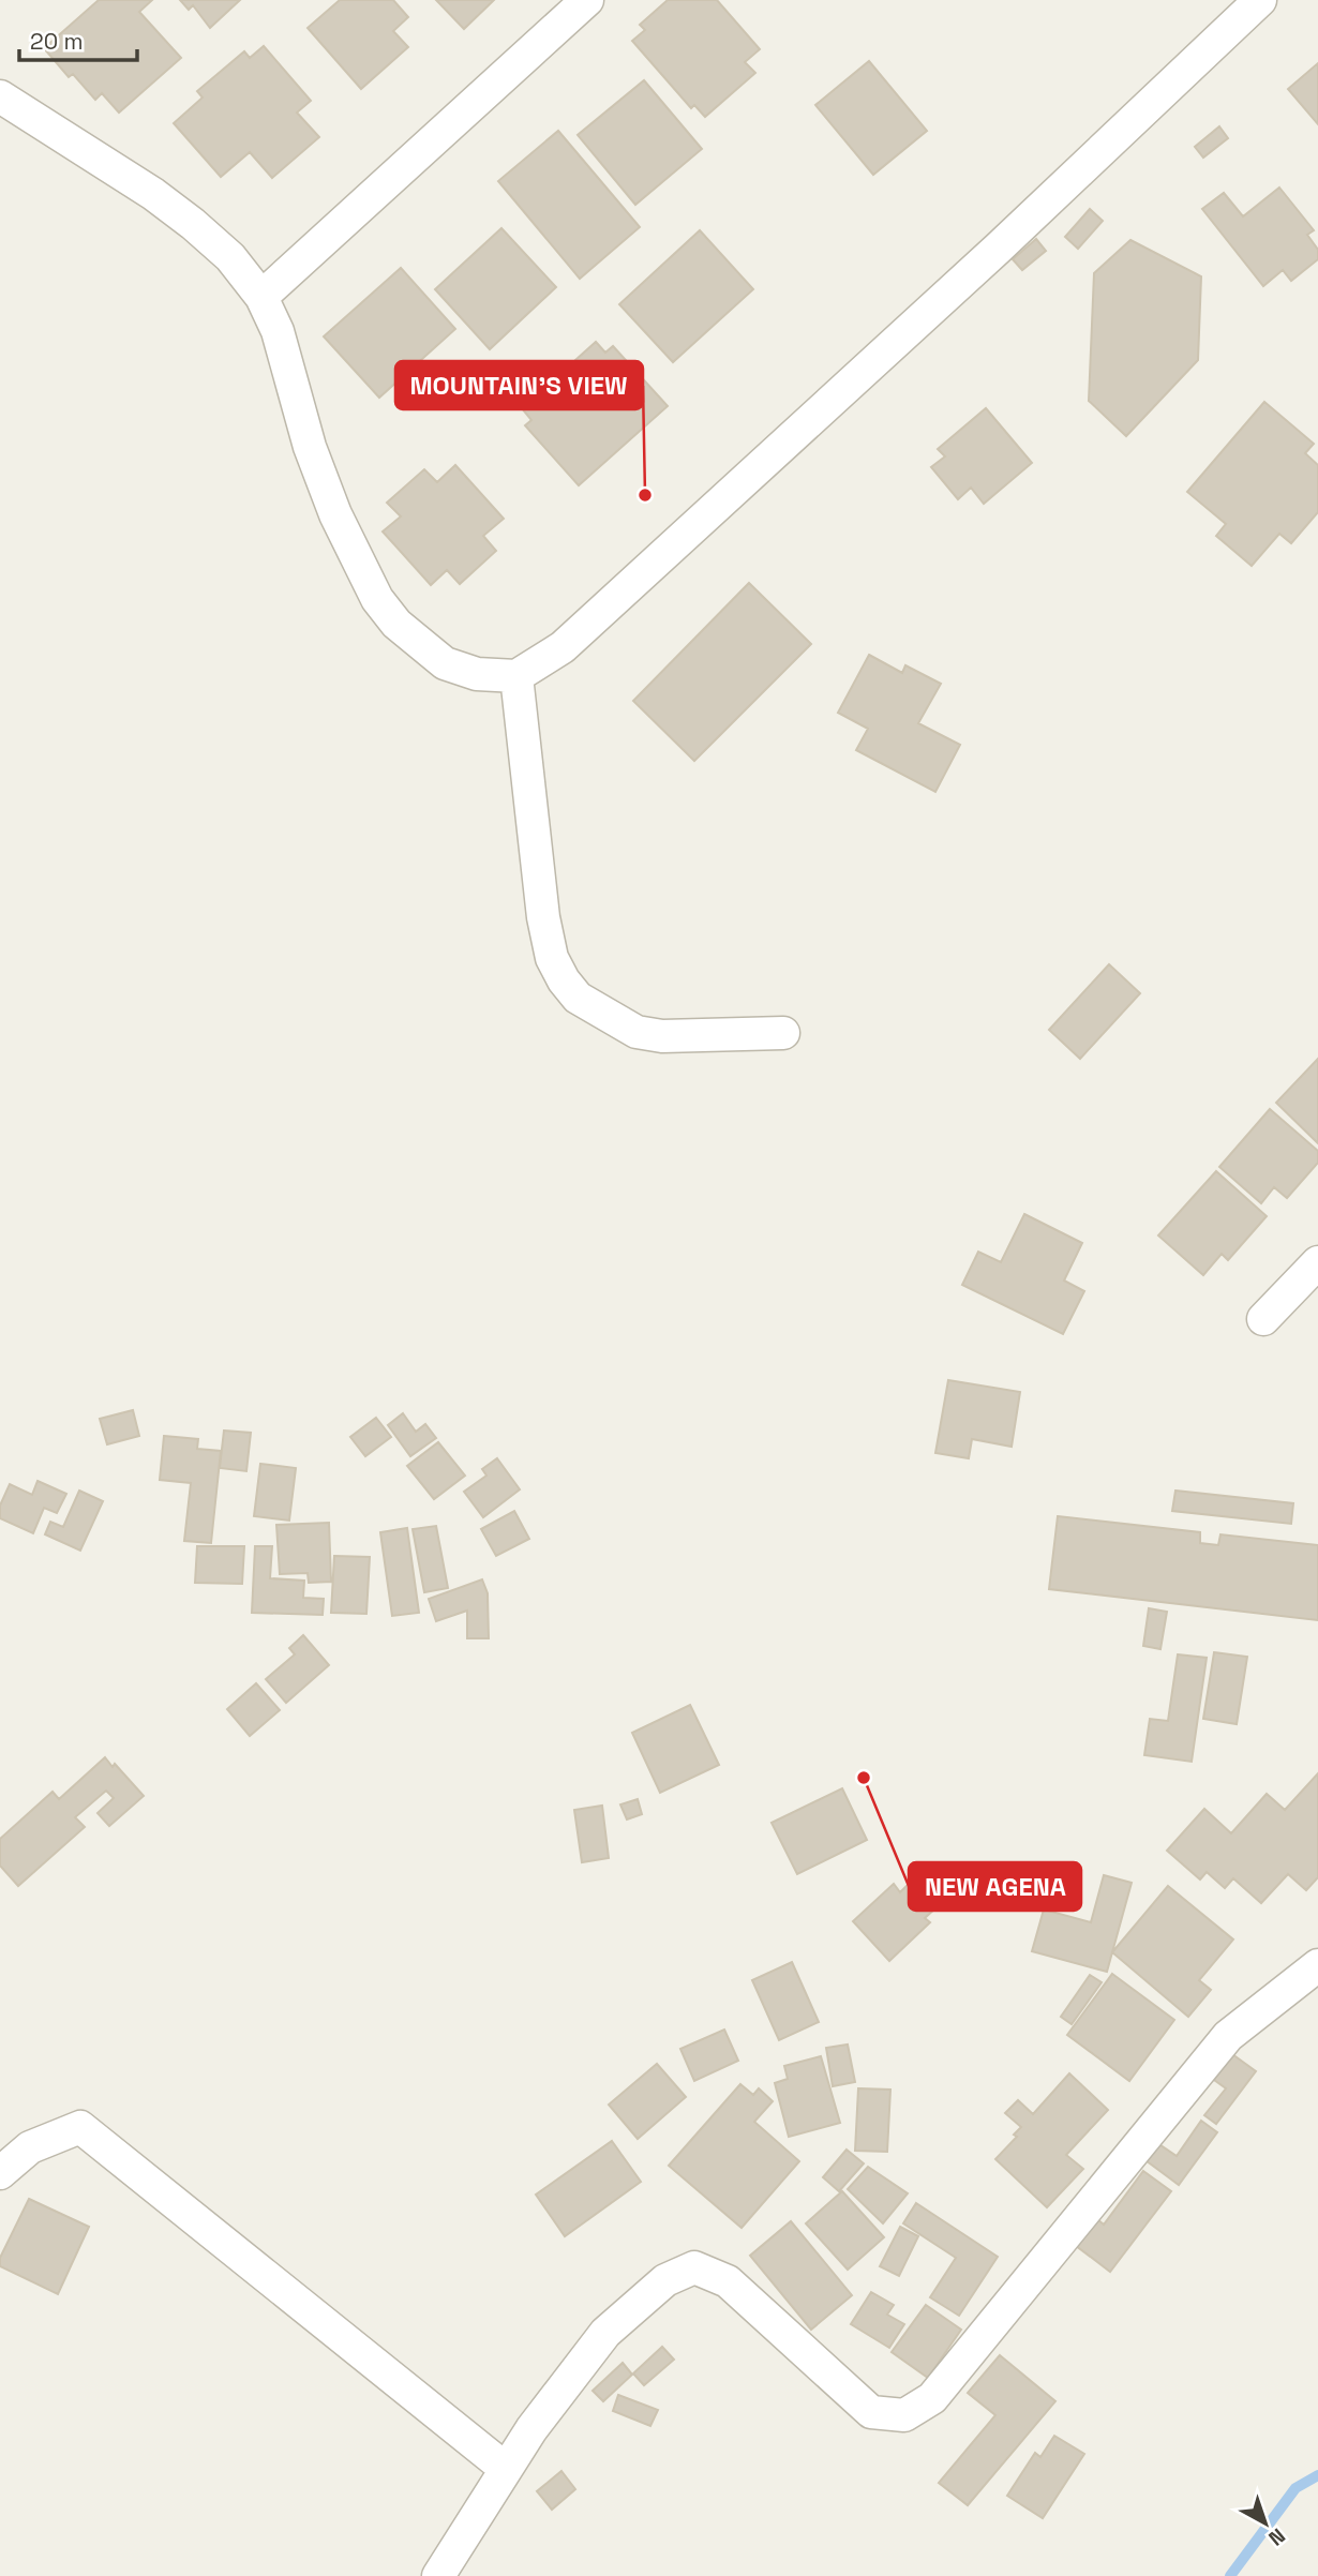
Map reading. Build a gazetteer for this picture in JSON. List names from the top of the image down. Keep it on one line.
{"places":["MOUNTAIN'S VIEW","NEW AGENA"],"scale_bar":"20 m","north":"bottom right"}
